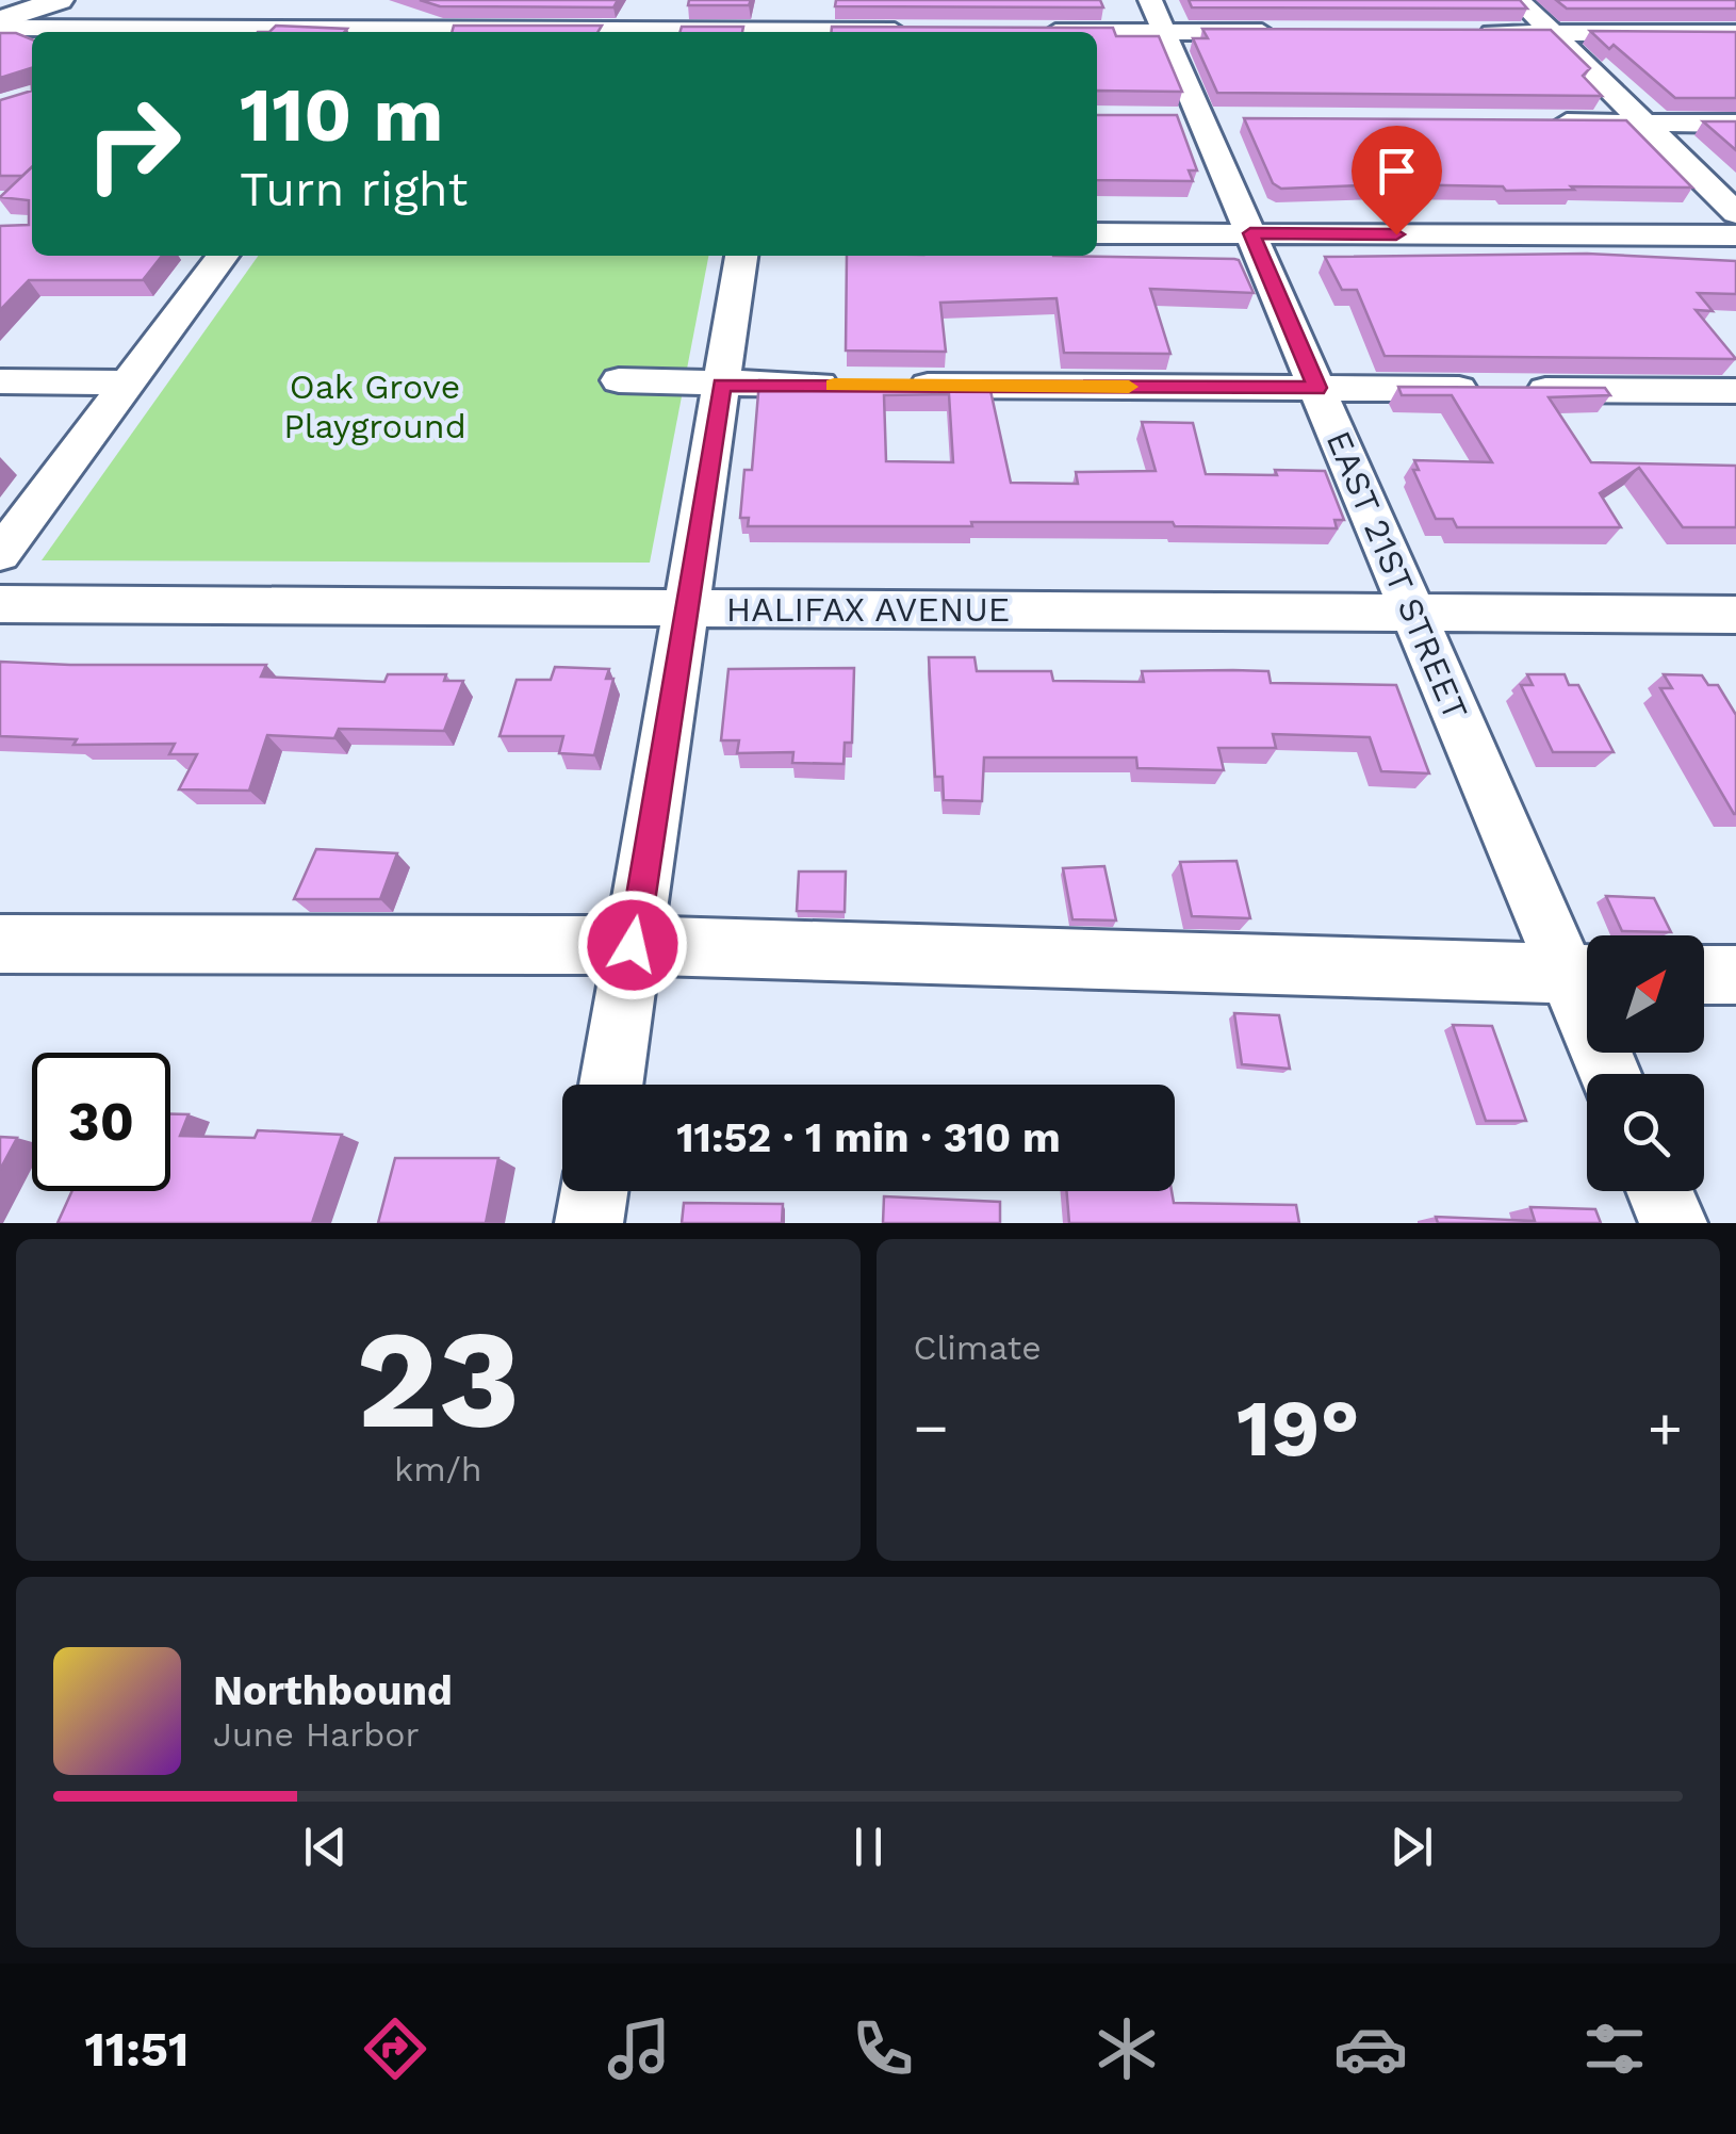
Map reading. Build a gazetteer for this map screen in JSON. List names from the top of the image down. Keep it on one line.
{"streets":{"street":["EAST 21ST STREET","HALIFAX AVENUE"]},"crossings":[["EAST 21ST STREET","HALIFAX AVENUE"]],"parks":["Oak Grove Playground"],"north":"top right","page":{"turn":["110 m","Turn right"],"limit":"30","trip":"11:52 · 1 min · 310 m","tile":[["23","km/h"],"Climate"],"heat":["−","19°","+"],"song":["Northbound","June Harbor"],"tabs":"11:51"}}
